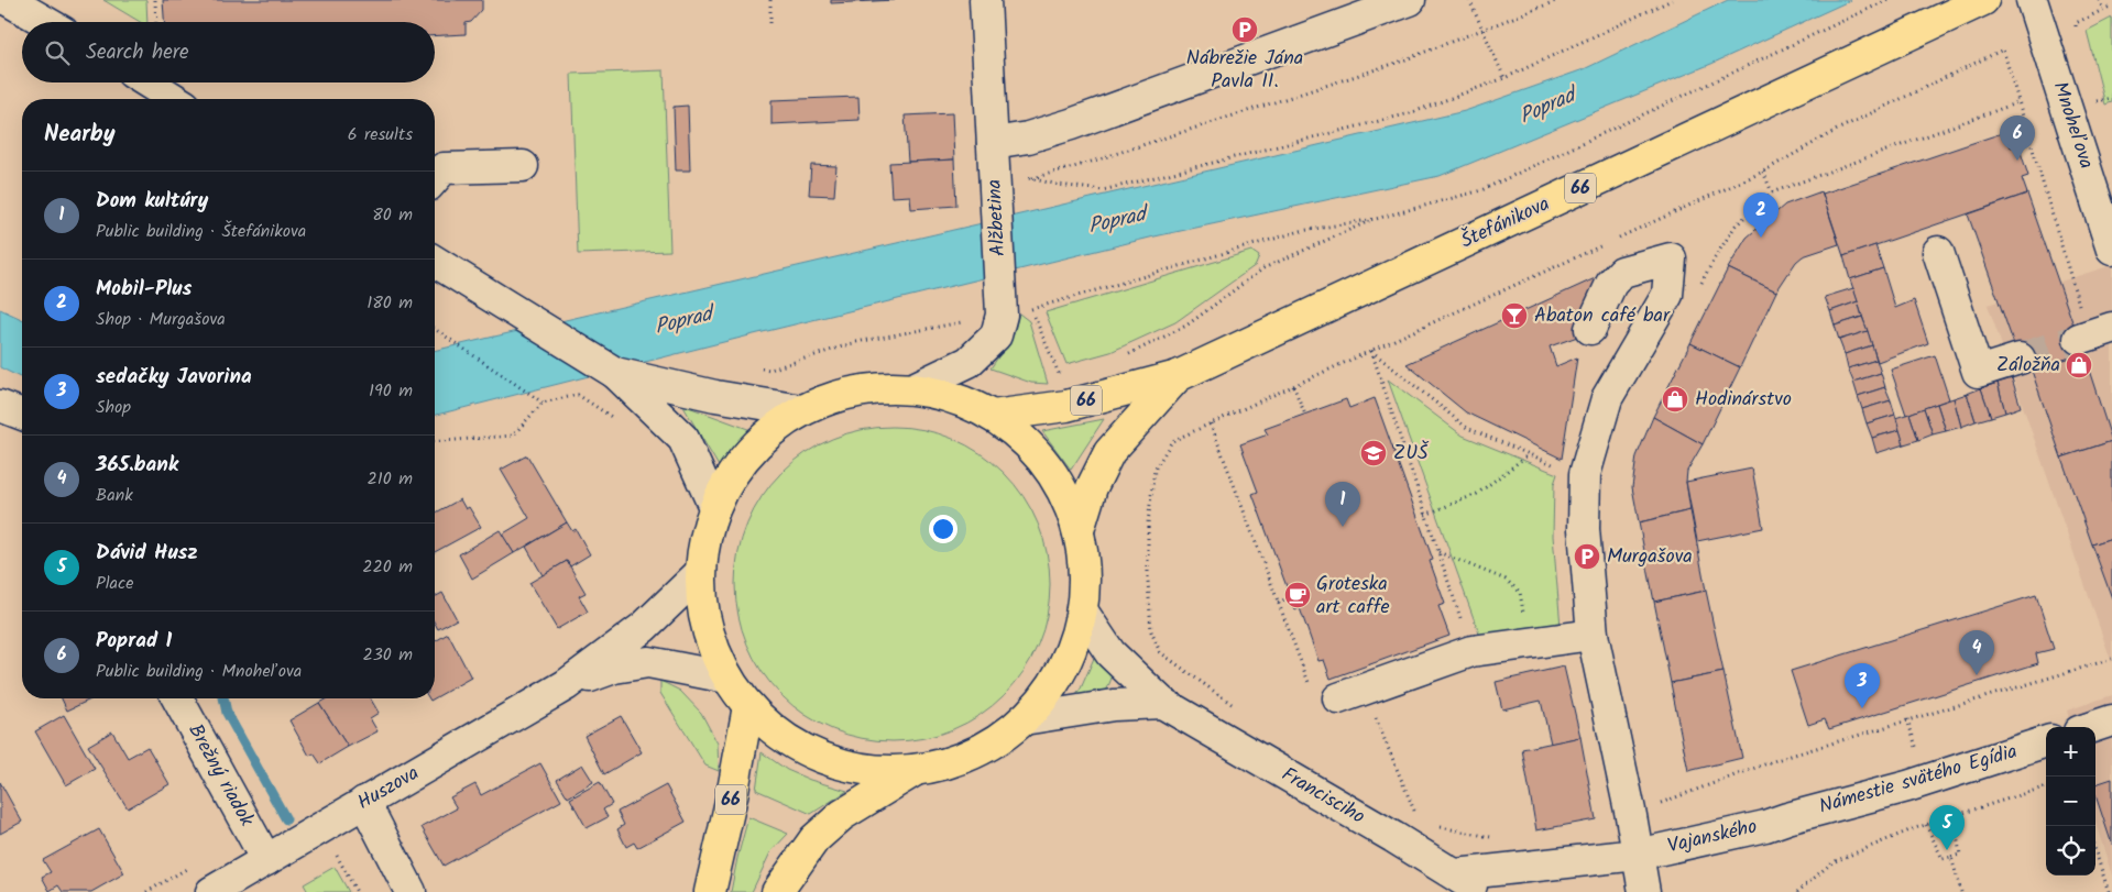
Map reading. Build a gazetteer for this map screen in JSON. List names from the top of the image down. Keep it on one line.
{"streets":{"main road":["66","Štefánikova"],"street":["Mnoheľova","Alžbetina","Brežný riadok","Námestie svätého Egídia","Huszova","Francisciho","Vajanského"]},"crossings":[["66","Alžbetina"],["66","Štefánikova"],["66","Huszova"],["66","Francisciho"],["Brežný riadok","Huszova"],["Námestie svätého Egídia","Vajanského"]],"water":["Poprad"],"places":{"parking":["Nábrežie Jána Pavla II.","Murgašova"],"bar":["Abaton café bar"],"shop":["Záložňa","Hodinárstvo"],"school or university":["ZUŠ"],"cafe":["Groteska art caffe"]},"page":{"search":"Search here","heading":["Nearby","6 results"],"pins":["6","2","1","4","3","5"],"list":[{"mark":"1","name":"Dom kultúry","note":"Public building · Štefánikova","value":"80 m"},{"mark":"2","name":"Mobil-Plus","note":"Shop · Murgašova","value":"180 m"},{"mark":"3","name":"sedačky Javorina","note":"Shop","value":"190 m"},{"mark":"4","name":"365.bank","note":"Bank","value":"210 m"},{"mark":"5","name":"Dávid Husz","note":"Place","value":"220 m"},{"mark":"6","name":"Poprad 1","note":"Public building · Mnoheľova","value":"230 m"}],"map_buttons":["+","−"]}}
